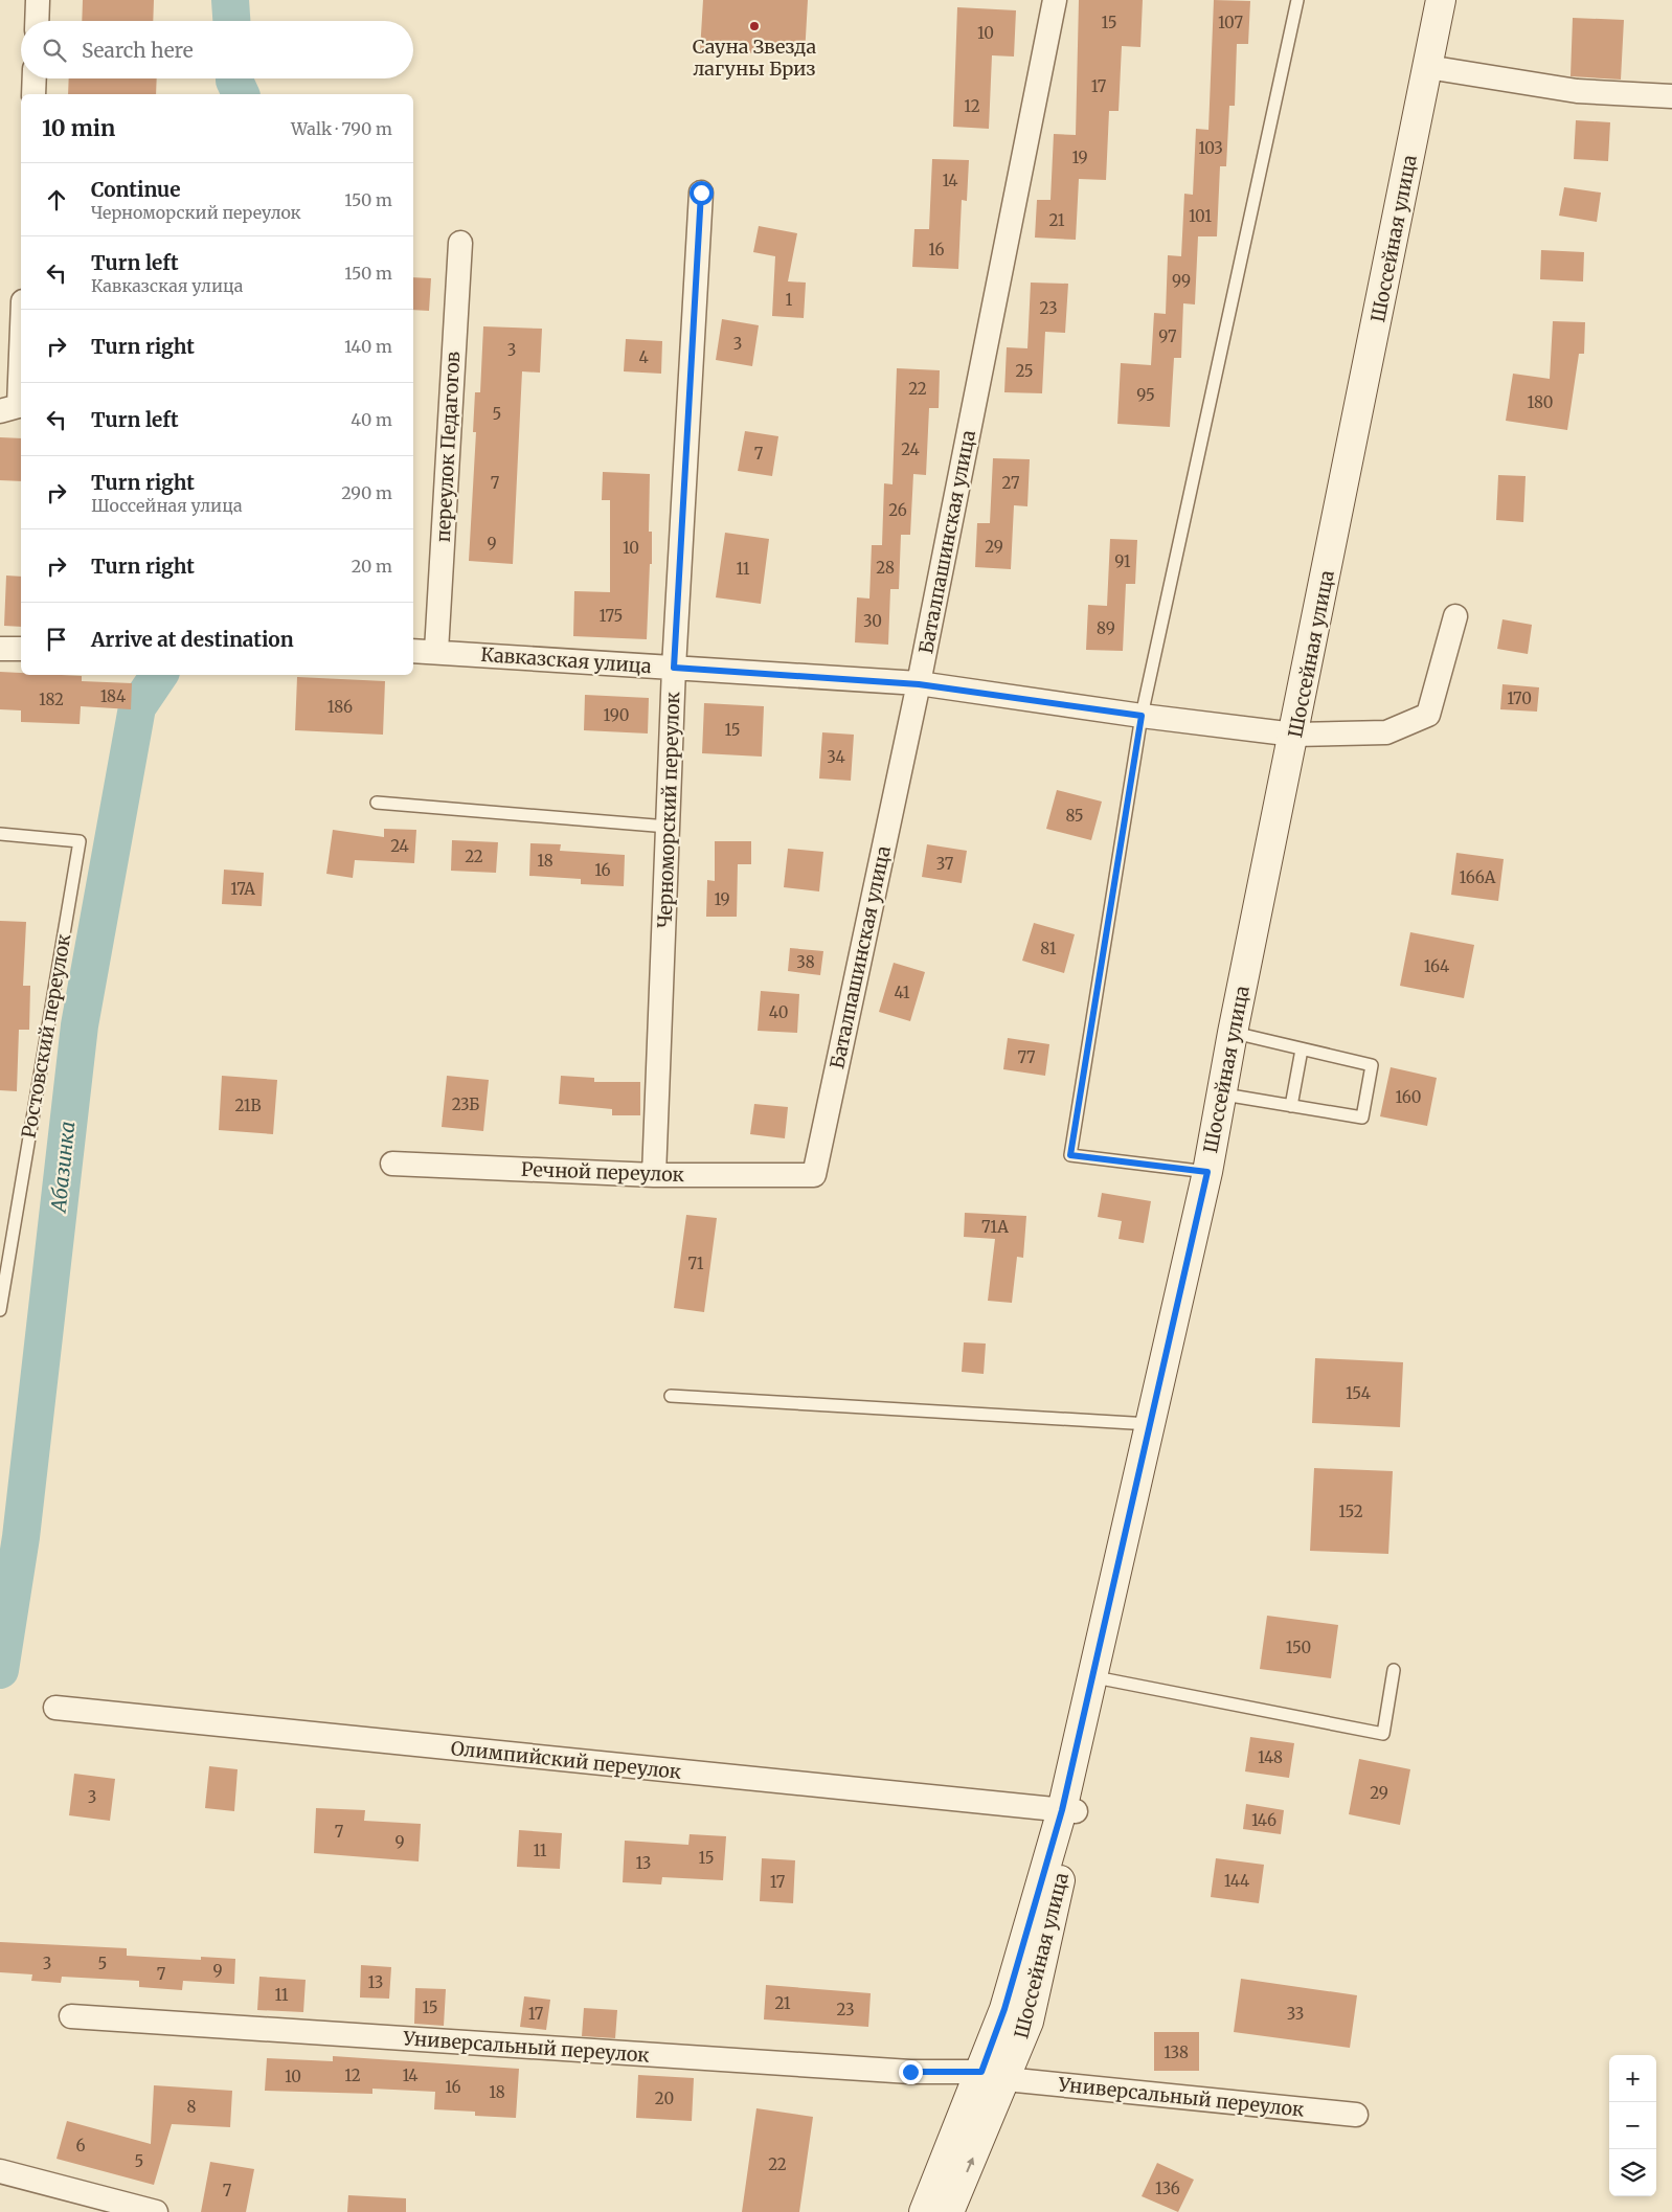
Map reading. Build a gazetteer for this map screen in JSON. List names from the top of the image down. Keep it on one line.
{"streets":{"main road":["Шоссейная улица"],"street":["переулок Педагогов","Баталпашинская улица","Кавказская улица","Черноморский переулок","Речной переулок","Олимпийский переулок","Универсальный переулок"],"lane":["Ростовский переулок"]},"crossings":[["Шоссейная улица","Кавказская улица"],["Шоссейная улица","Олимпийский переулок"],["Шоссейная улица","Универсальный переулок"],["переулок Педагогов","Кавказская улица"],["Баталпашинская улица","Кавказская улица"],["Баталпашинская улица","Речной переулок"],["Кавказская улица","Черноморский переулок"],["Черноморский переулок","Речной переулок"]],"water":["Абазинка"],"places":["Сауна Звезда лагуны Бриз"],"house_numbers":["15","107","10","17","12","103","19","14","101","21","16","99","1","23","97","3","3","4","25","22","95","180","5","24","7","7","27","26","9","29","10","91","28","11","175","30","89","184","170","182","186","190","15","34","85","24","22","18","37","16","166А","17А","19","81","38","164","41","40","77","160","23Б","21В","71А","71","154","152","150","148","29","3","146","7","9","11","15","13","144","17","3","5","9","7","13","11","21","15","23","17","33","138","12","14","10","16","18","20","8","6","5","22","136","7"],"page":{"search":"Search here","heading":["10 min","Walk · 790 m"],"list":[["Continue","Черноморский переулок","150 m"],["Turn left","Кавказская улица","150 m"],["Turn right","140 m"],["Turn left","40 m"],["Turn right","Шоссейная улица","290 m"],["Turn right","20 m"],"Arrive at destination"],"map_buttons":["+","−"]}}
